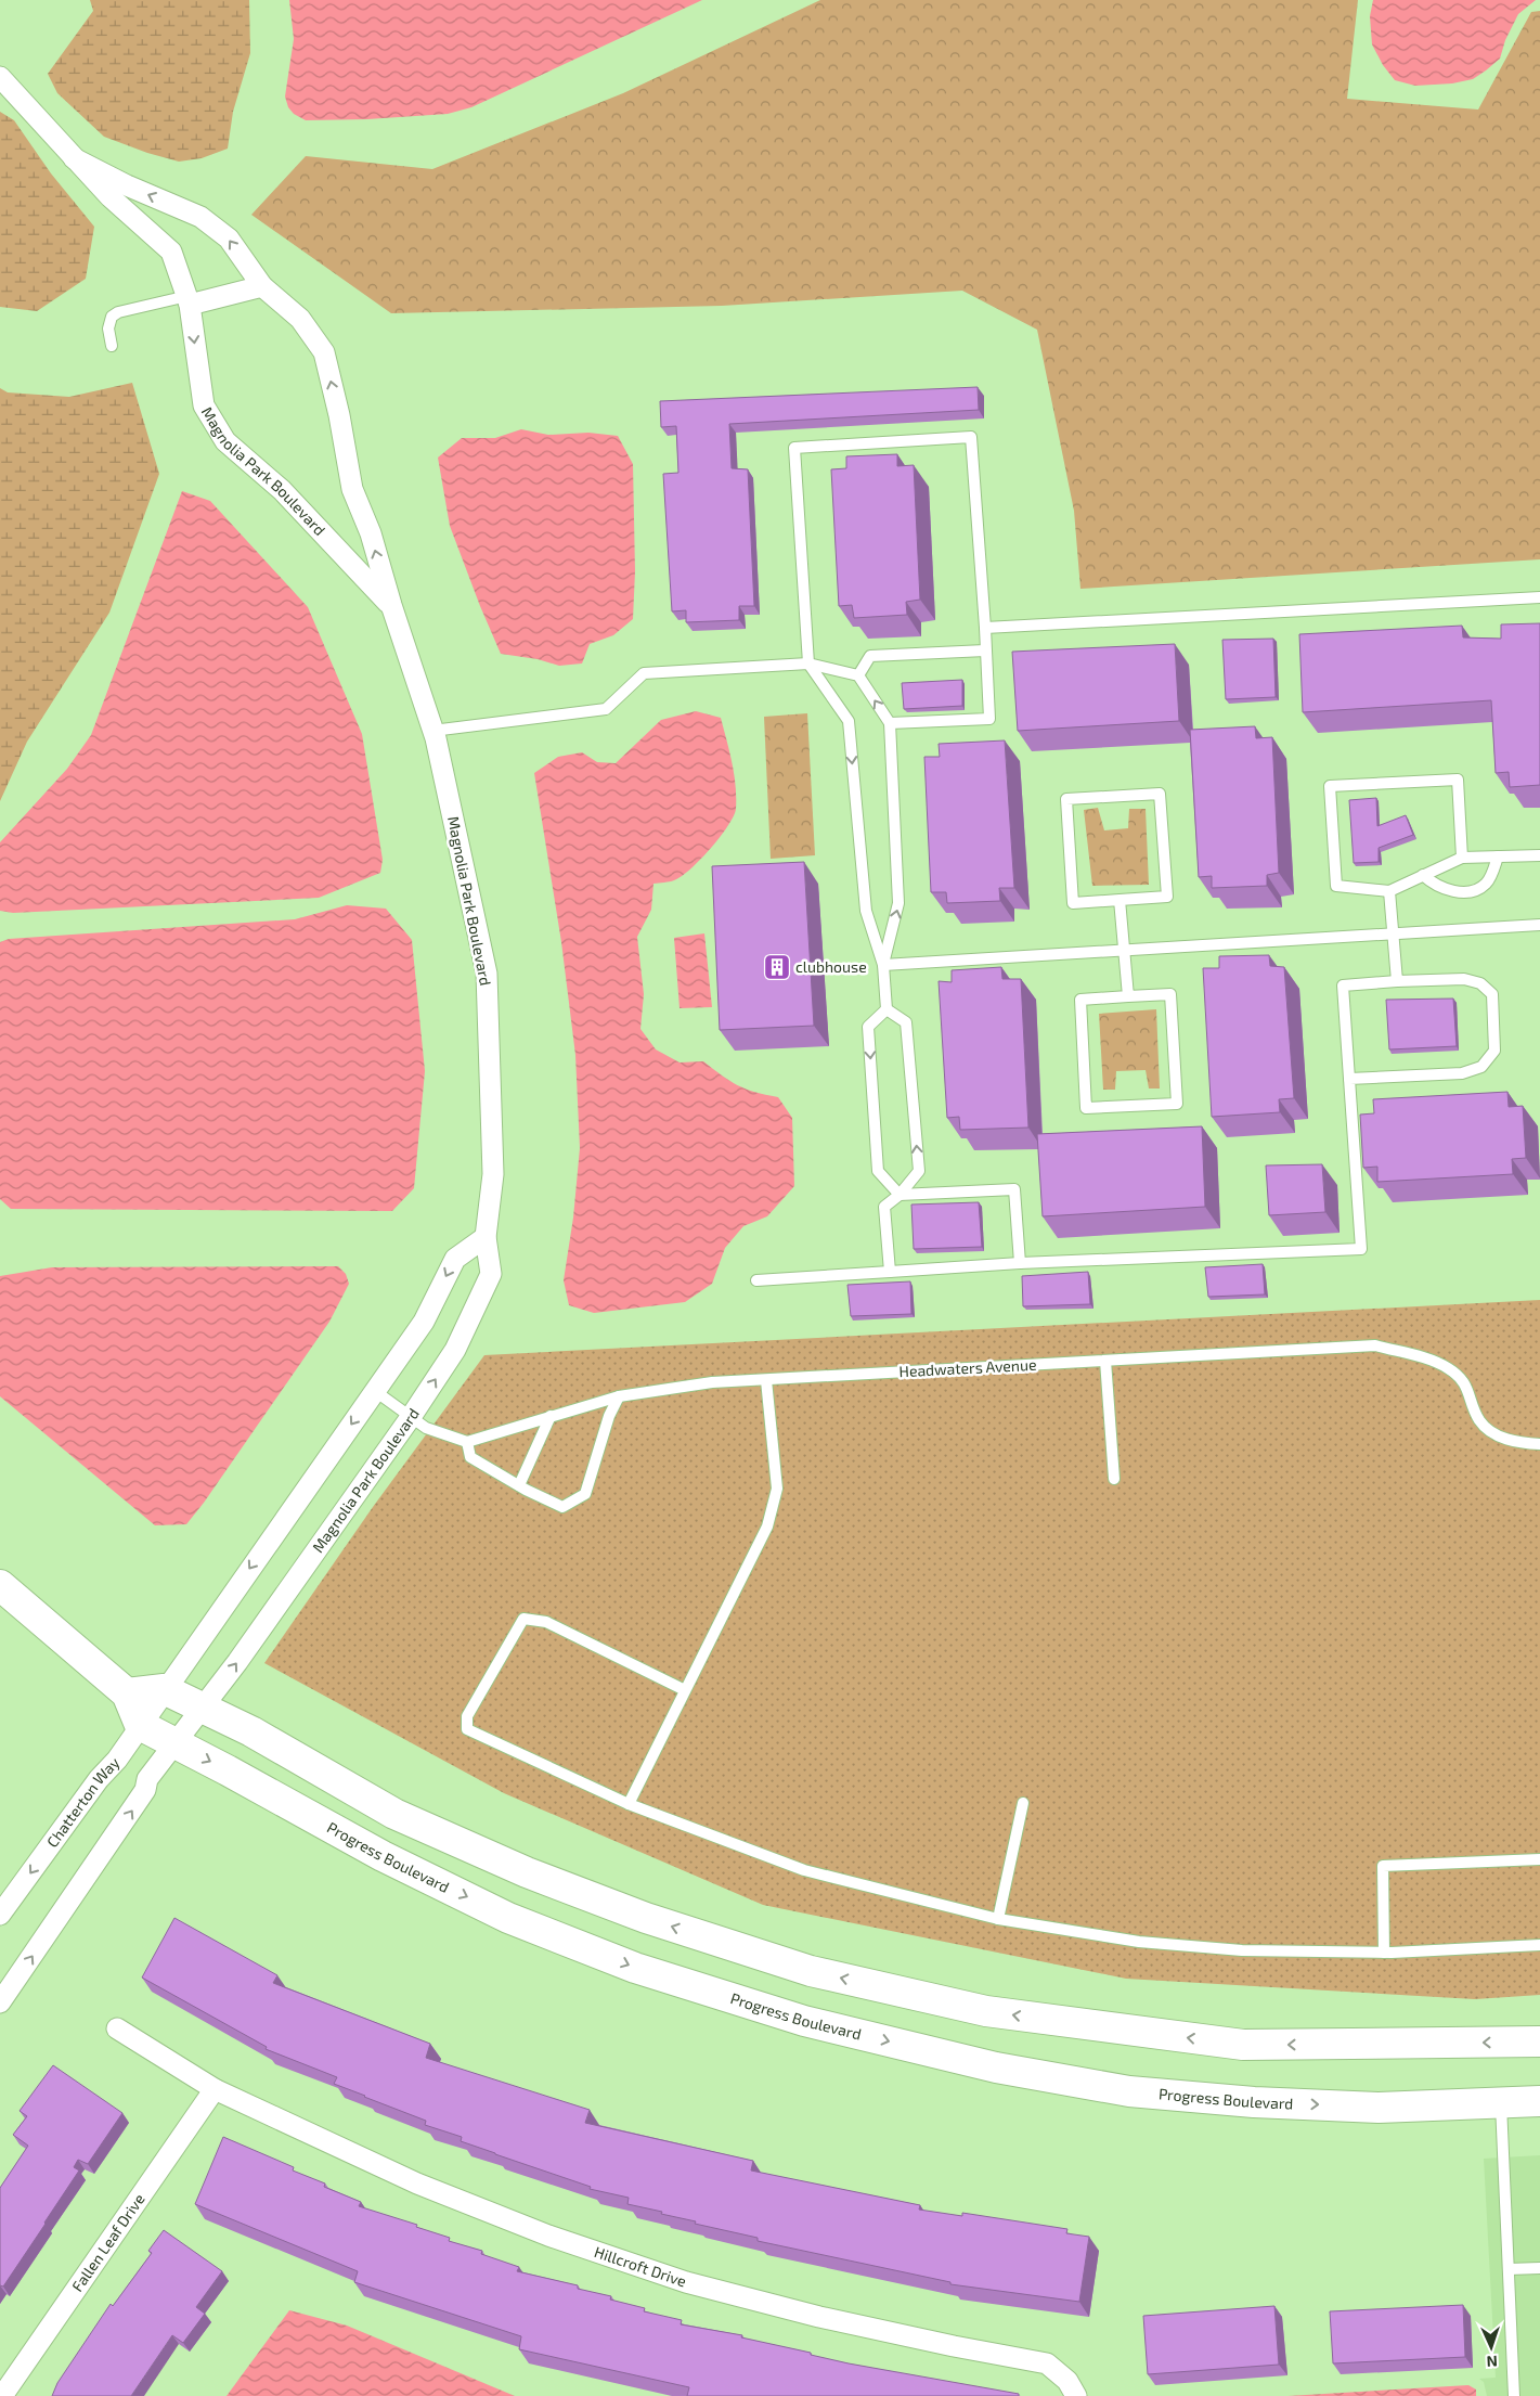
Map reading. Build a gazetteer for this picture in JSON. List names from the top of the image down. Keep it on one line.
{"streets":{"main road":["Progress Boulevard"],"street":["Magnolia Park Boulevard","Chatterton Way","Fallen Leaf Drive","Hillcroft Drive"],"lane":["Headwaters Avenue"]},"crossings":[["Magnolia Park Boulevard","Progress Boulevard"],["Chatterton Way","Progress Boulevard"],["Fallen Leaf Drive","Hillcroft Drive"]],"one_way":["Chatterton Way"],"places":{"building":["clubhouse"]},"north":"bottom"}
